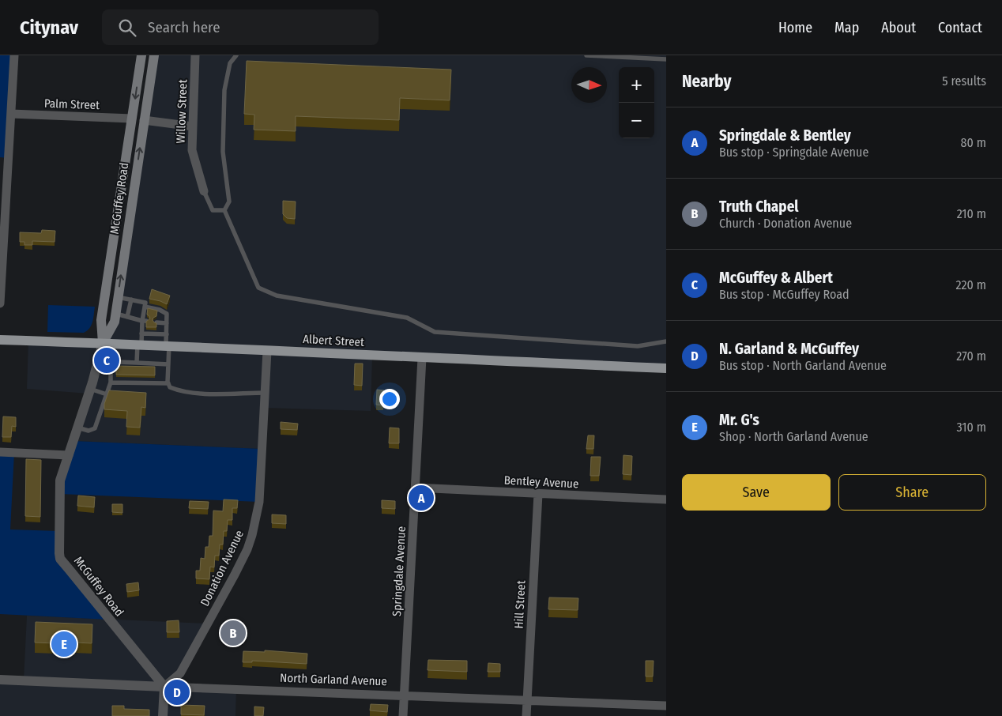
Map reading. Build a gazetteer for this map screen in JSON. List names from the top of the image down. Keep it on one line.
{"streets":{"main road":["McGuffey Road","Albert Street"],"street":["Palm Street","Willow Street","Bentley Avenue","Donation Avenue","Springdale Avenue","Hill Street","North Garland Avenue"]},"crossings":[["Palm Street","McGuffey Road"],["McGuffey Road","Albert Street"],["McGuffey Road","Donation Avenue"],["McGuffey Road","North Garland Avenue"],["Albert Street","Donation Avenue"],["Albert Street","Springdale Avenue"],["Bentley Avenue","Springdale Avenue"],["Bentley Avenue","Hill Street"],["Donation Avenue","North Garland Avenue"],["Springdale Avenue","North Garland Avenue"],["Hill Street","North Garland Avenue"]],"north":"right","page":{"header":"Citynav","search":"Search here","nav":["Home","Map","About","Contact"],"heading":["Nearby","5 results"],"map_buttons":["+","−"],"list":[{"mark":"A","name":"Springdale & Bentley","note":"Bus stop · Springdale Avenue","value":"80 m"},{"mark":"B","name":"Truth Chapel","note":"Church · Donation Avenue","value":"210 m"},{"mark":"C","name":"McGuffey & Albert","note":"Bus stop · McGuffey Road","value":"220 m"},{"mark":"D","name":"N. Garland & McGuffey","note":"Bus stop · North Garland Avenue","value":"270 m"},{"mark":"E","name":"Mr. G's","note":"Shop · North Garland Avenue","value":"310 m"}],"pins":["C","A","B","E","D"],"buttons":["Save","Share"]}}
